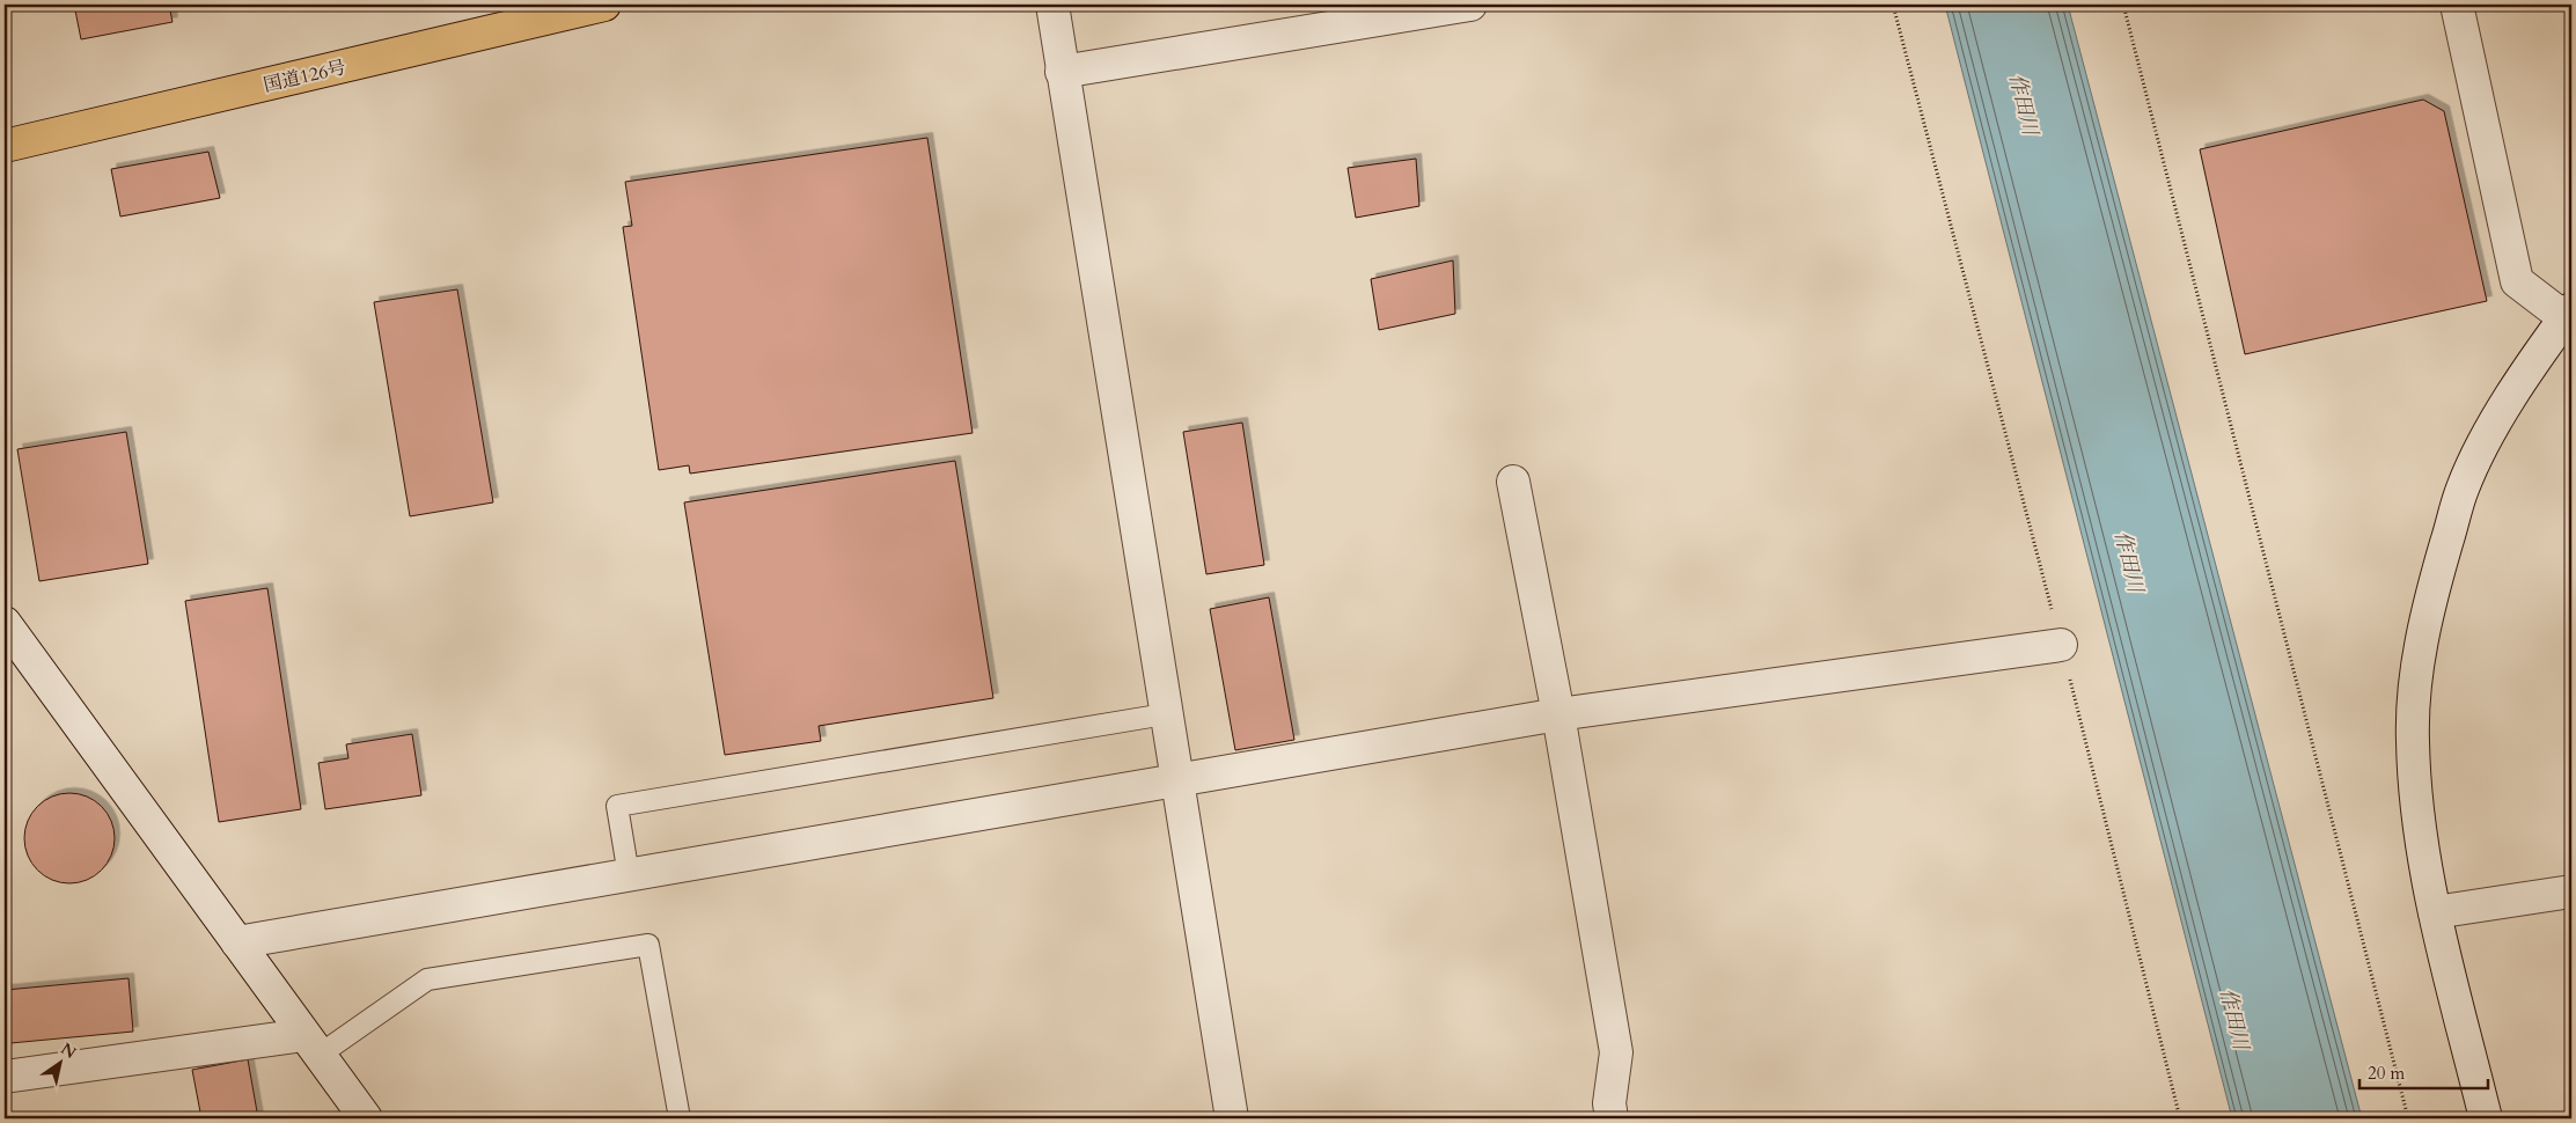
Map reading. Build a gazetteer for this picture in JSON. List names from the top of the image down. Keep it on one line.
{"streets":{"highway":["国道126号"]},"water":["作田川"],"scale_bar":"20 m","north":"top right"}
